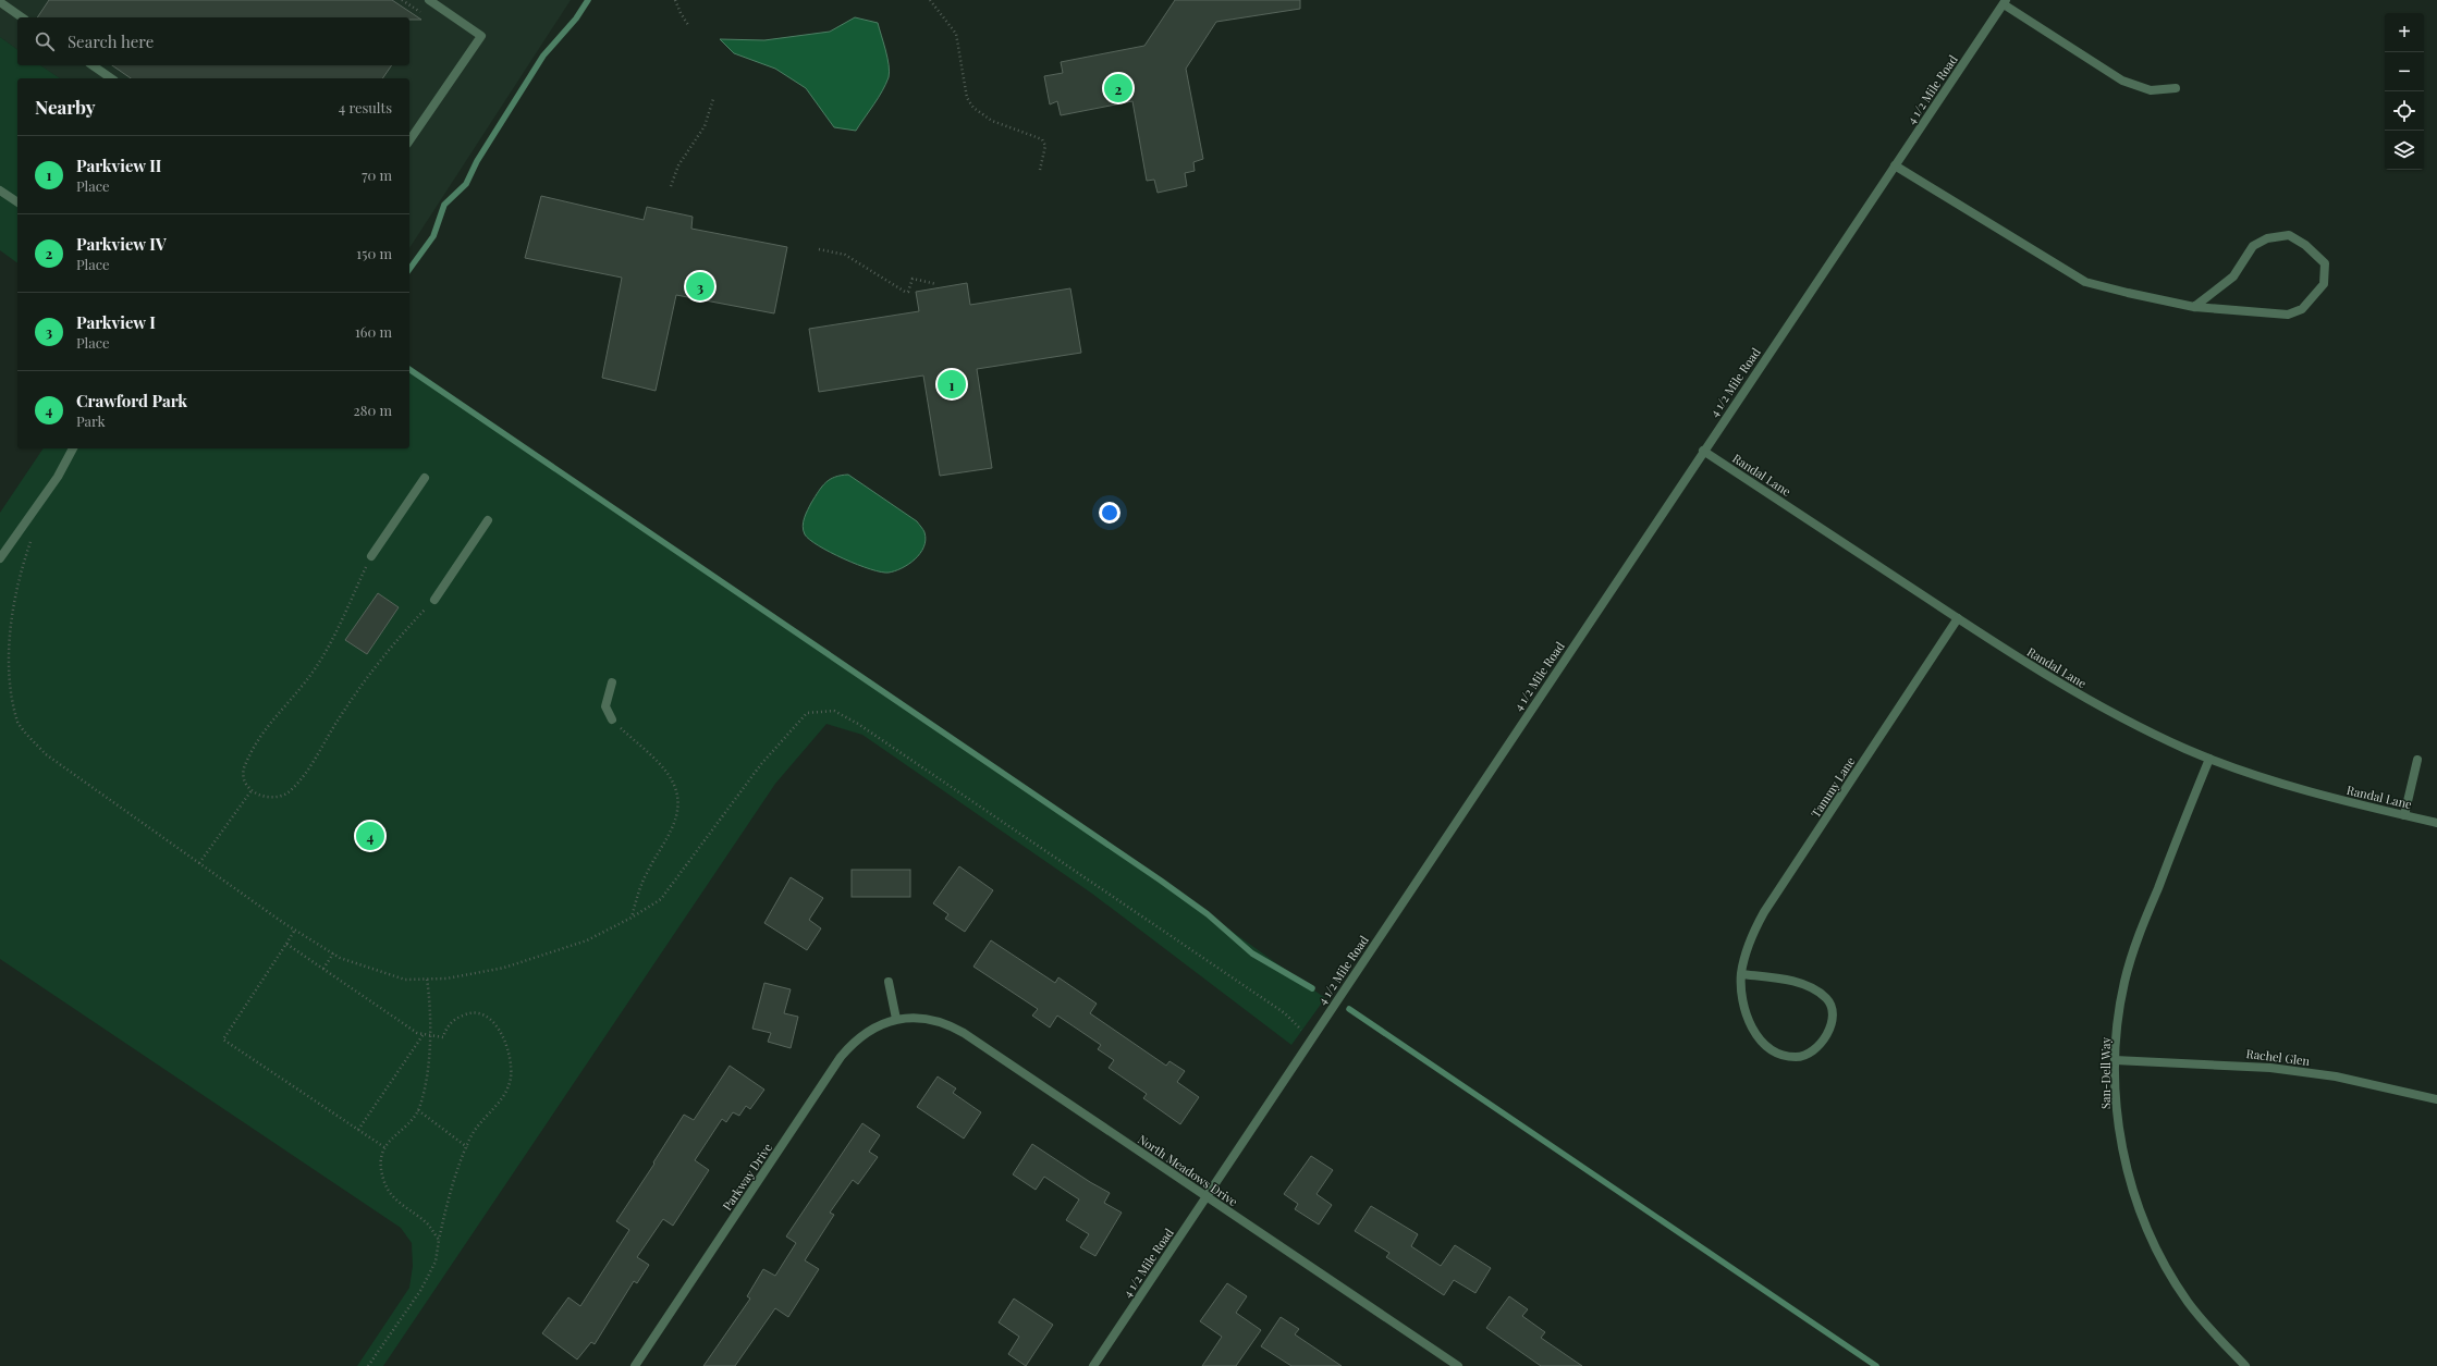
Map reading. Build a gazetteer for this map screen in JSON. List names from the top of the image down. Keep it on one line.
{"streets":{"street":["4 1/2 Mile Road","Randal Lane","Tammy Lane","Rachel Glen","San-Dell Way","North Meadows Drive","Parkway Drive"]},"crossings":[["4 1/2 Mile Road","Randal Lane"],["4 1/2 Mile Road","North Meadows Drive"],["Randal Lane","Tammy Lane"],["Randal Lane","San-Dell Way"],["Rachel Glen","San-Dell Way"],["North Meadows Drive","Parkway Drive"]],"page":{"map_buttons":["+","−"],"search":"Search here","pins":["2","3","1","4"],"heading":["Nearby","4 results"],"list":[{"mark":"1","name":"Parkview II","note":"Place","value":"70 m"},{"mark":"2","name":"Parkview IV","note":"Place","value":"150 m"},{"mark":"3","name":"Parkview I","note":"Place","value":"160 m"},{"mark":"4","name":"Crawford Park","note":"Park","value":"280 m"}]}}
